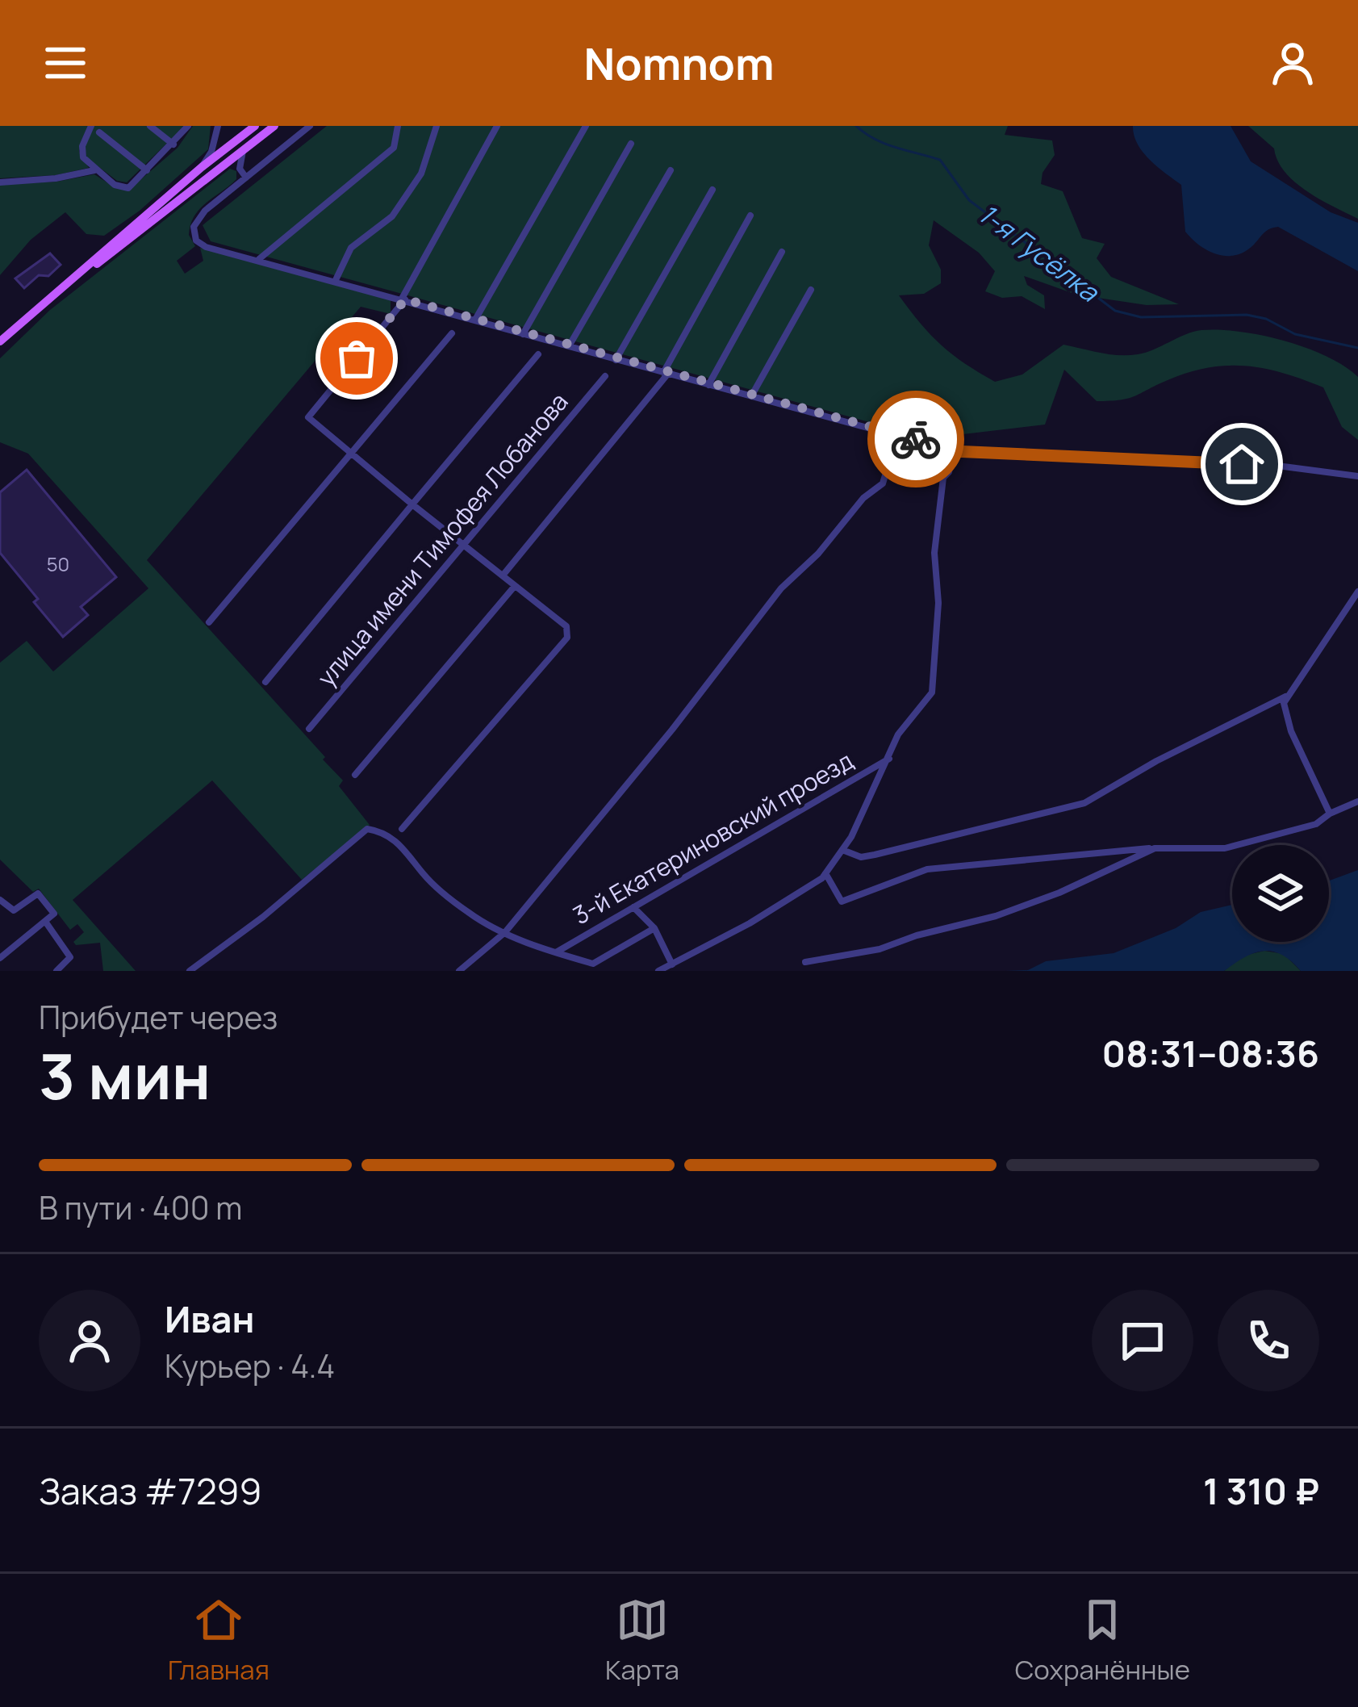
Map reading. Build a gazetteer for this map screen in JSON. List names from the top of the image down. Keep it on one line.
{"streets":{"street":["улица имени Тимофея Лобанова","3-й Екатериновский проезд"]},"water":["1-я Гусёлка"],"house_numbers":["50"],"page":{"header":"Nomnom","heading":["3 мин","Прибудет через","08:31–08:36"],"panel":["Иван","Курьер · 4.4","Заказ #7299","1 310 ₽"],"bar":"В пути · 400 m","tabs":["Главная","Карта","Сохранённые"]}}
